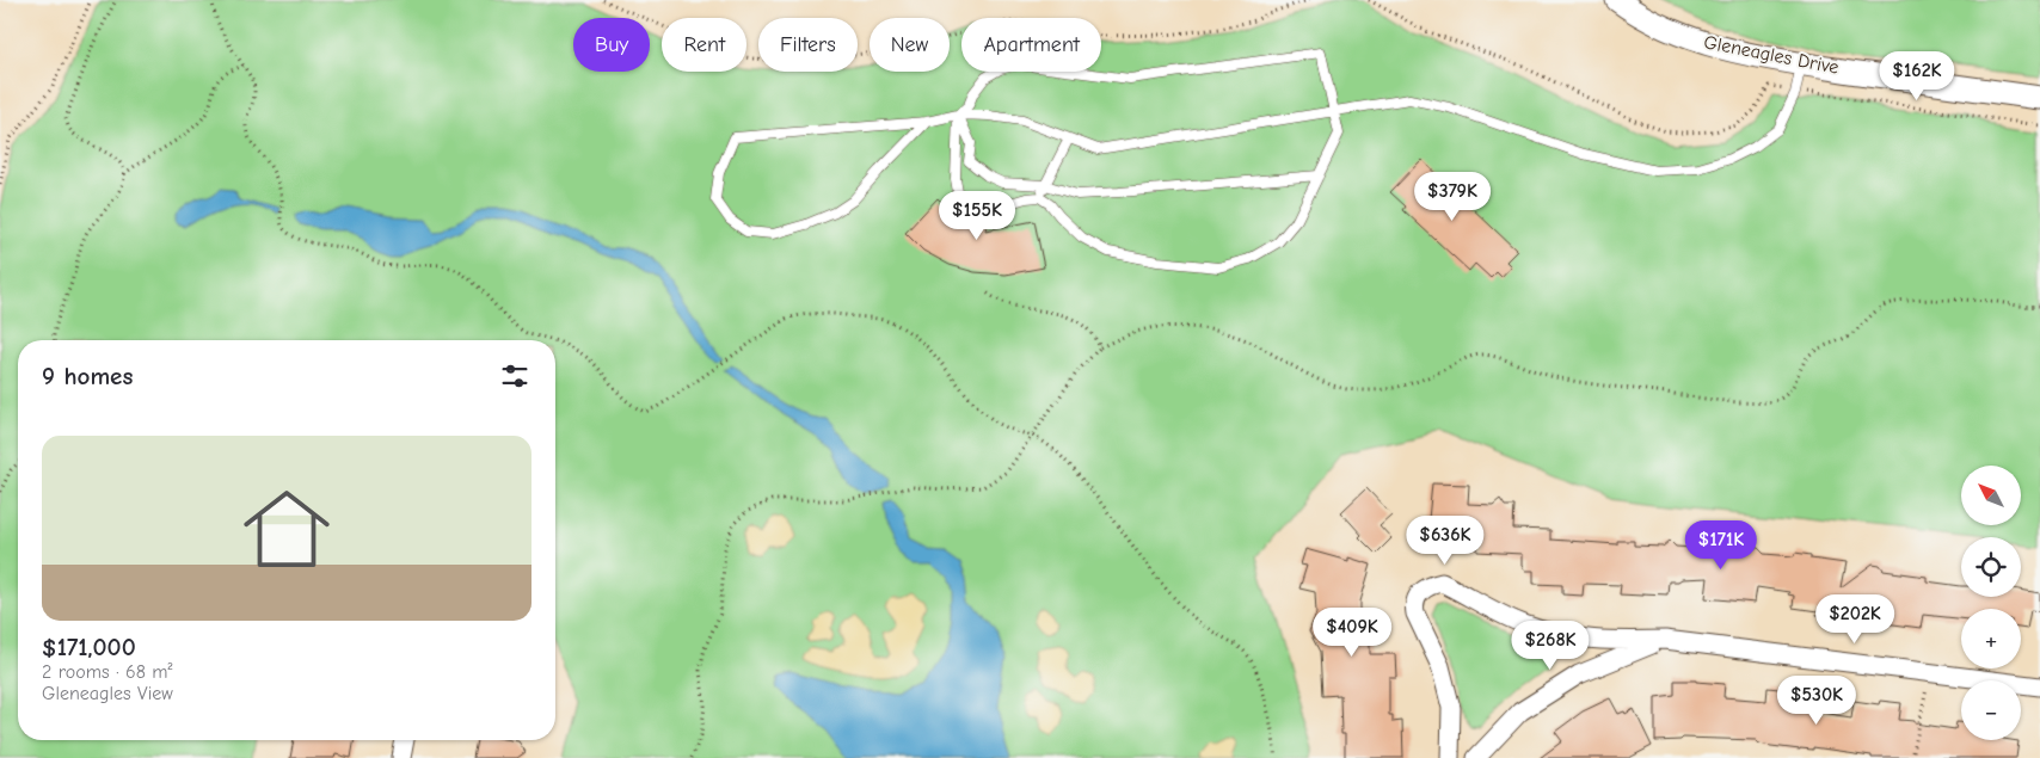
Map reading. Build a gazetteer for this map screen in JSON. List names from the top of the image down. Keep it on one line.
{"streets":{"street":["Gleneagles Drive"]},"north":"top left","page":{"chip":["Buy","Rent","Filters","New","Apartment"],"price":["$162K","$379K","$155K","$636K","$171K","$202K","$409K","$268K","$530K"],"heading":"9 homes","list":[{"name":"$171,000","note":"2 rooms · 68 m² · Gleneagles View"}],"map_buttons":["+","−"]}}
